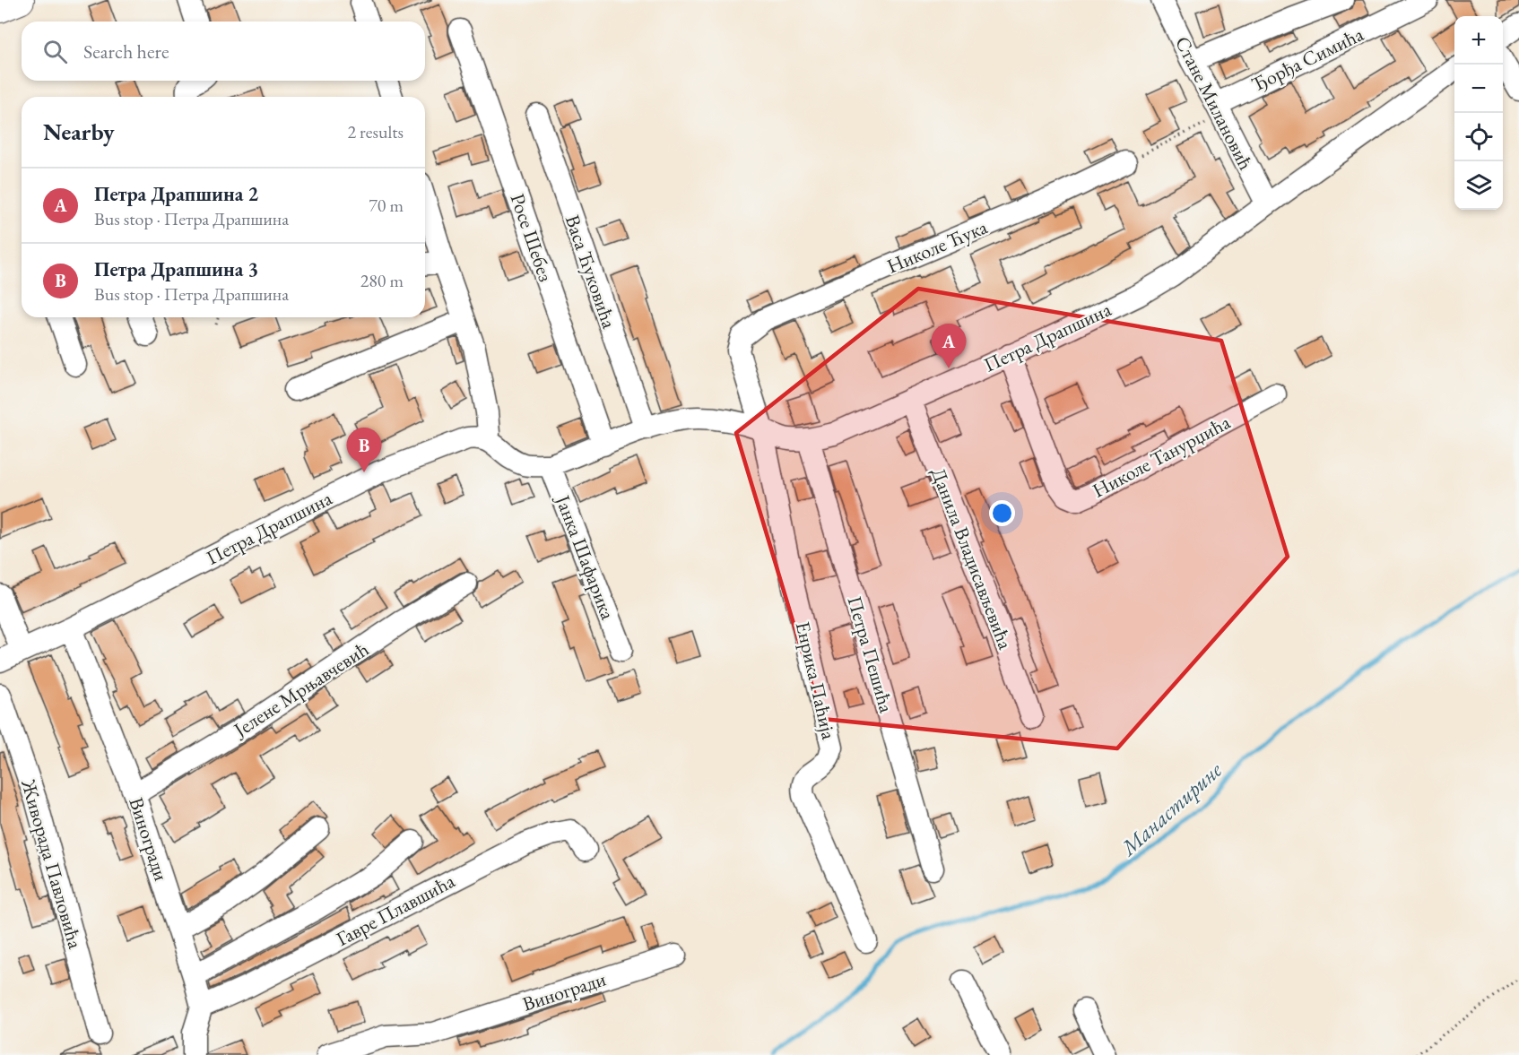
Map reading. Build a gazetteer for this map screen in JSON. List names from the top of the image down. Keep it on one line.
{"streets":{"street":["Ђорђа Симића","Стане Милановић","Росе Шебез","Николе Ћука","Васа Ћуковића","Петра Драпшина","Николе Танурџића","Јанка Шафарика","Данила Владисављевића","Петра Пешића","Енрика Паћија","Јелене Мрњавчевић","Виногради","Живорада Павловића","Гавре Плавшића"]},"crossings":[["Ђорђа Симића","Стане Милановић"],["Стане Милановић","Петра Драпшина"],["Росе Шебез","Петра Драпшина"],["Николе Ћука","Петра Драпшина"],["Николе Ћука","Енрика Паћија"],["Васа Ћуковића","Петра Драпшина"],["Петра Драпшина","Николе Танурџића"],["Петра Драпшина","Јанка Шафарика"],["Петра Драпшина","Данила Владисављевића"],["Петра Драпшина","Петра Пешића"],["Петра Драпшина","Енрика Паћија"],["Петра Драпшина","Виногради"],["Јелене Мрњавчевић","Виногради"],["Виногради","Гавре Плавшића"]],"water":["Манастирине"],"page":{"map_buttons":["+","−"],"search":"Search here","heading":["Nearby","2 results"],"list":[{"mark":"A","name":"Петра Драпшина 2","note":"Bus stop · Петра Драпшина","value":"70 m"},{"mark":"B","name":"Петра Драпшина 3","note":"Bus stop · Петра Драпшина","value":"280 m"}],"pins":["A","B"]}}
